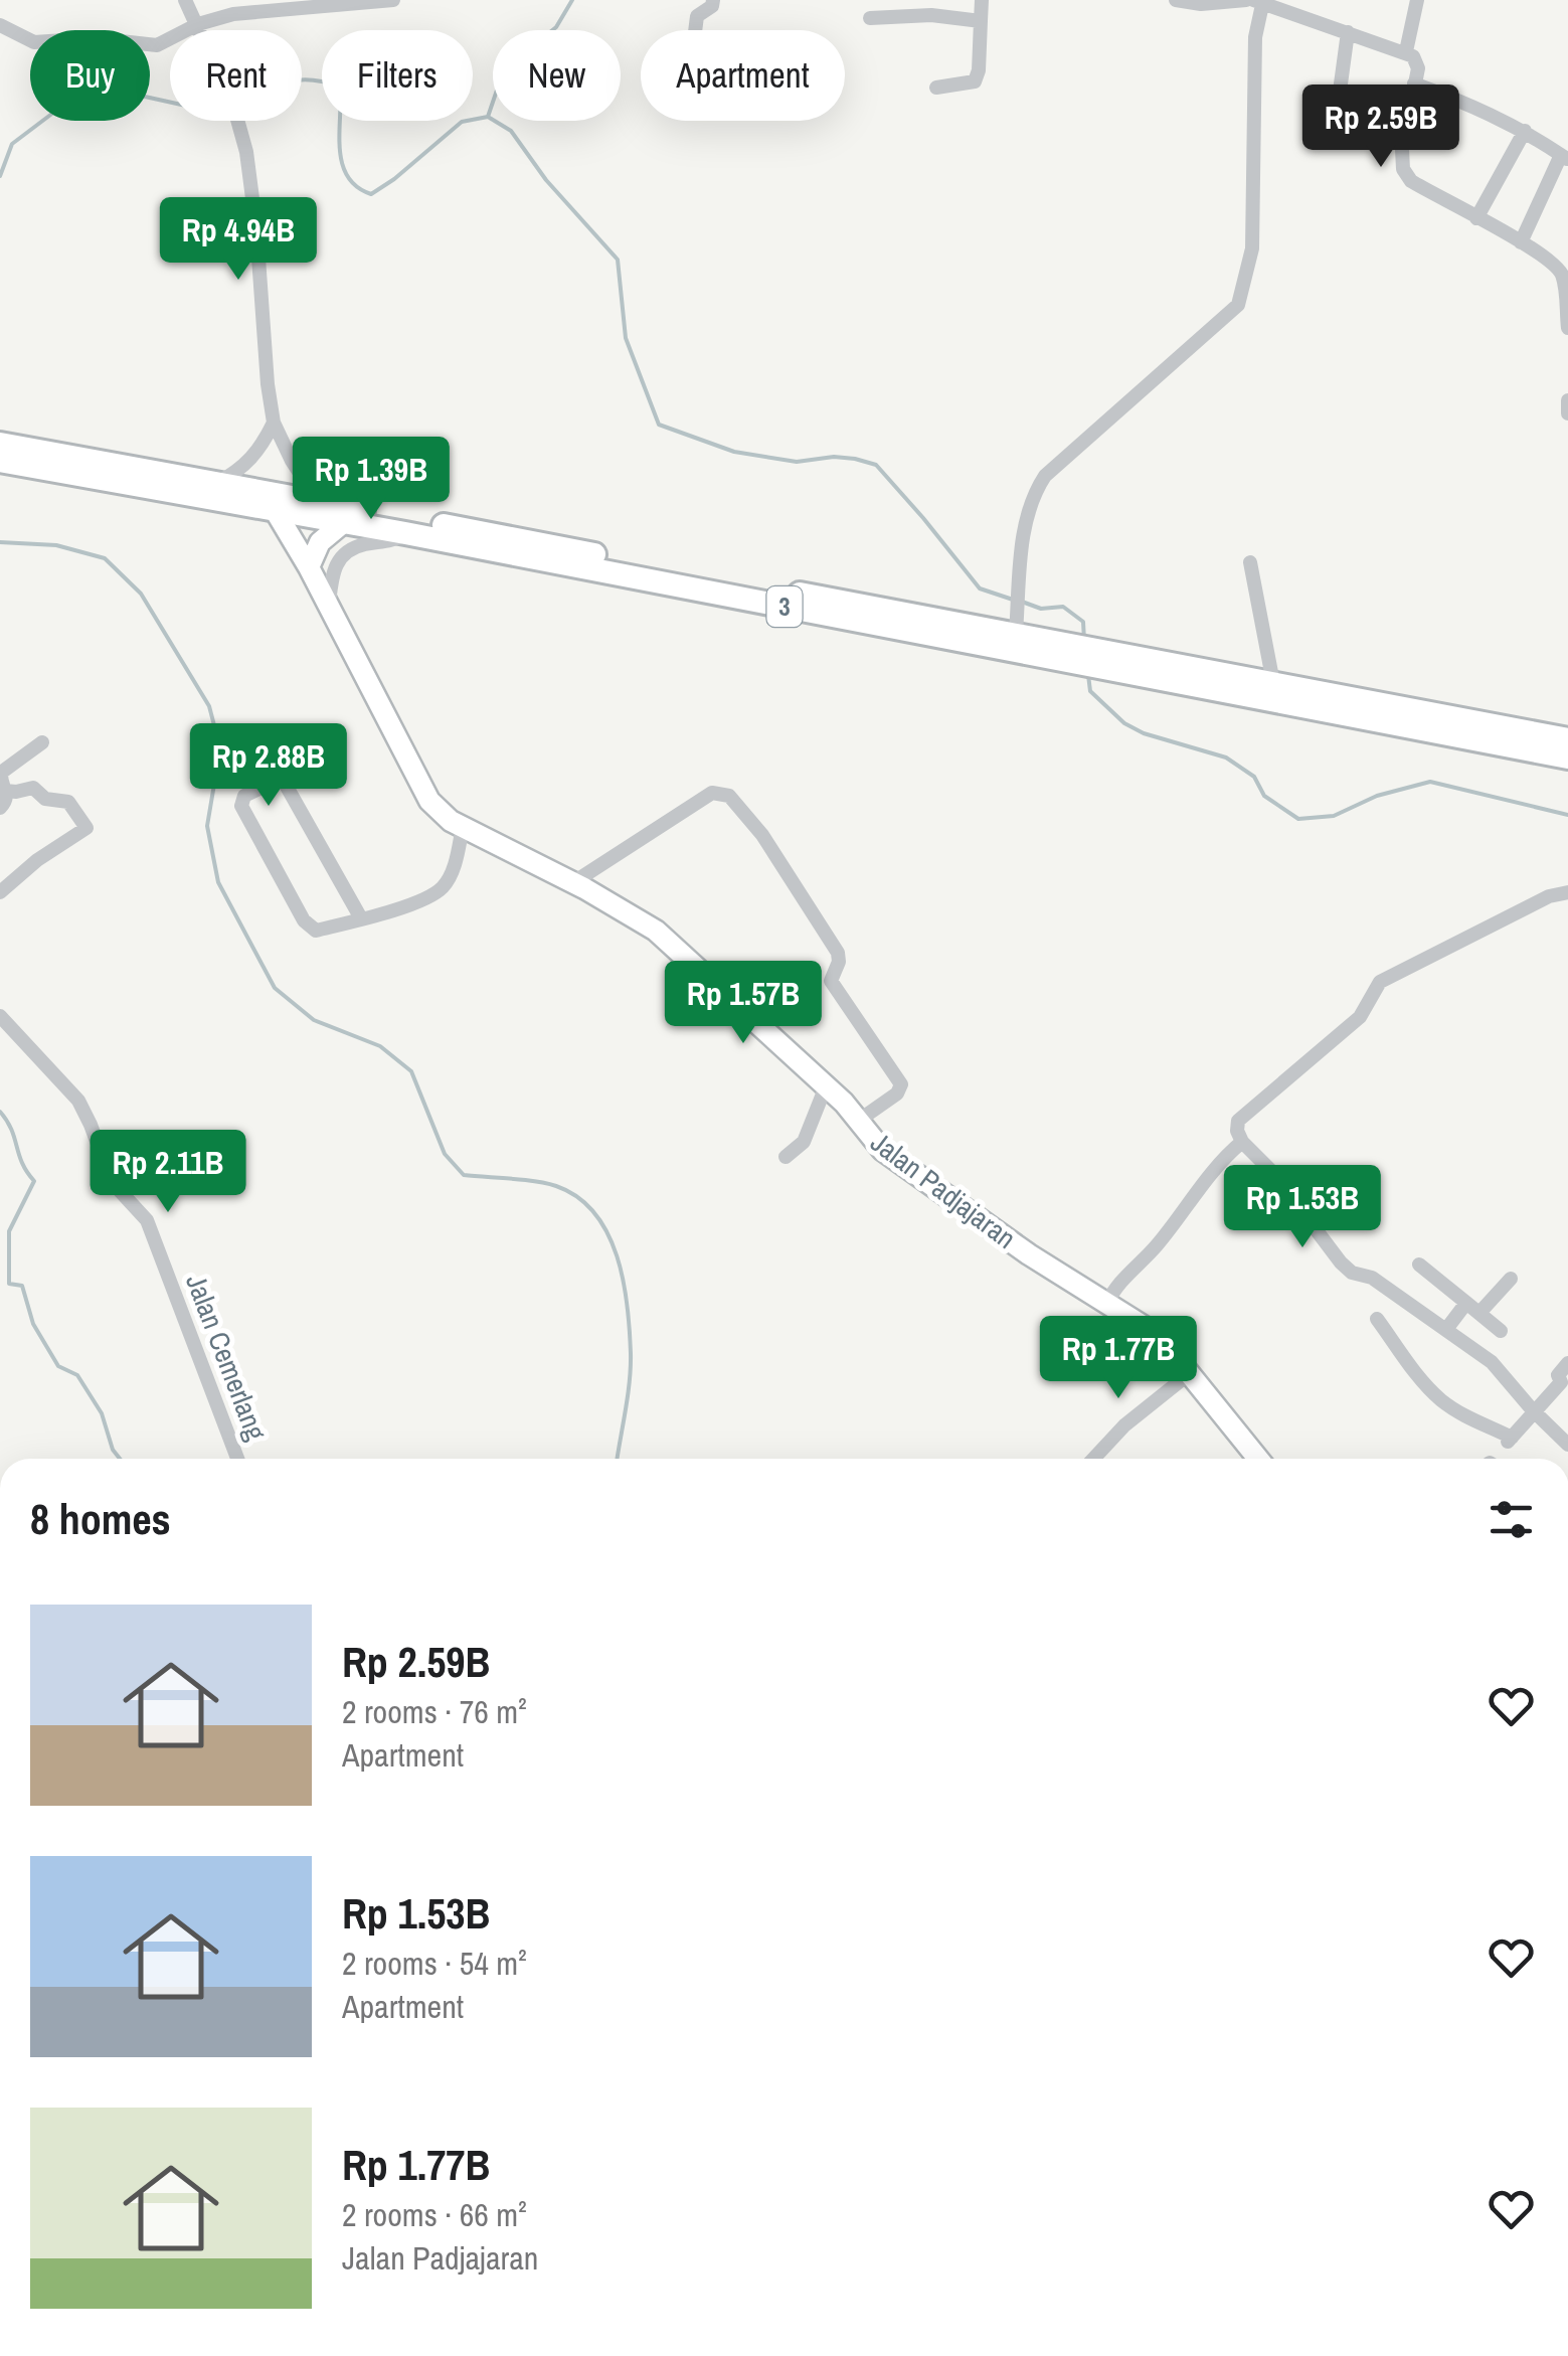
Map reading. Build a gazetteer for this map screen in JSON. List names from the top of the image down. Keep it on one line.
{"streets":{"main road":["3"],"street":["Jalan Padjajaran","Jalan Cemerlang"]},"crossings":[["3","Jalan Padjajaran"]],"page":{"chip":["Buy","Rent","Filters","New","Apartment"],"price":["Rp 2.59B","Rp 4.94B","Rp 1.39B","Rp 2.88B","Rp 1.57B","Rp 2.11B","Rp 1.53B","Rp 1.77B"],"heading":"8 homes","list":[{"name":"Rp 2.59B","note":"2 rooms · 76 m² · Apartment"},{"name":"Rp 1.53B","note":"2 rooms · 54 m² · Apartment"},{"name":"Rp 1.77B","note":"2 rooms · 66 m² · Jalan Padjajaran"}]}}
